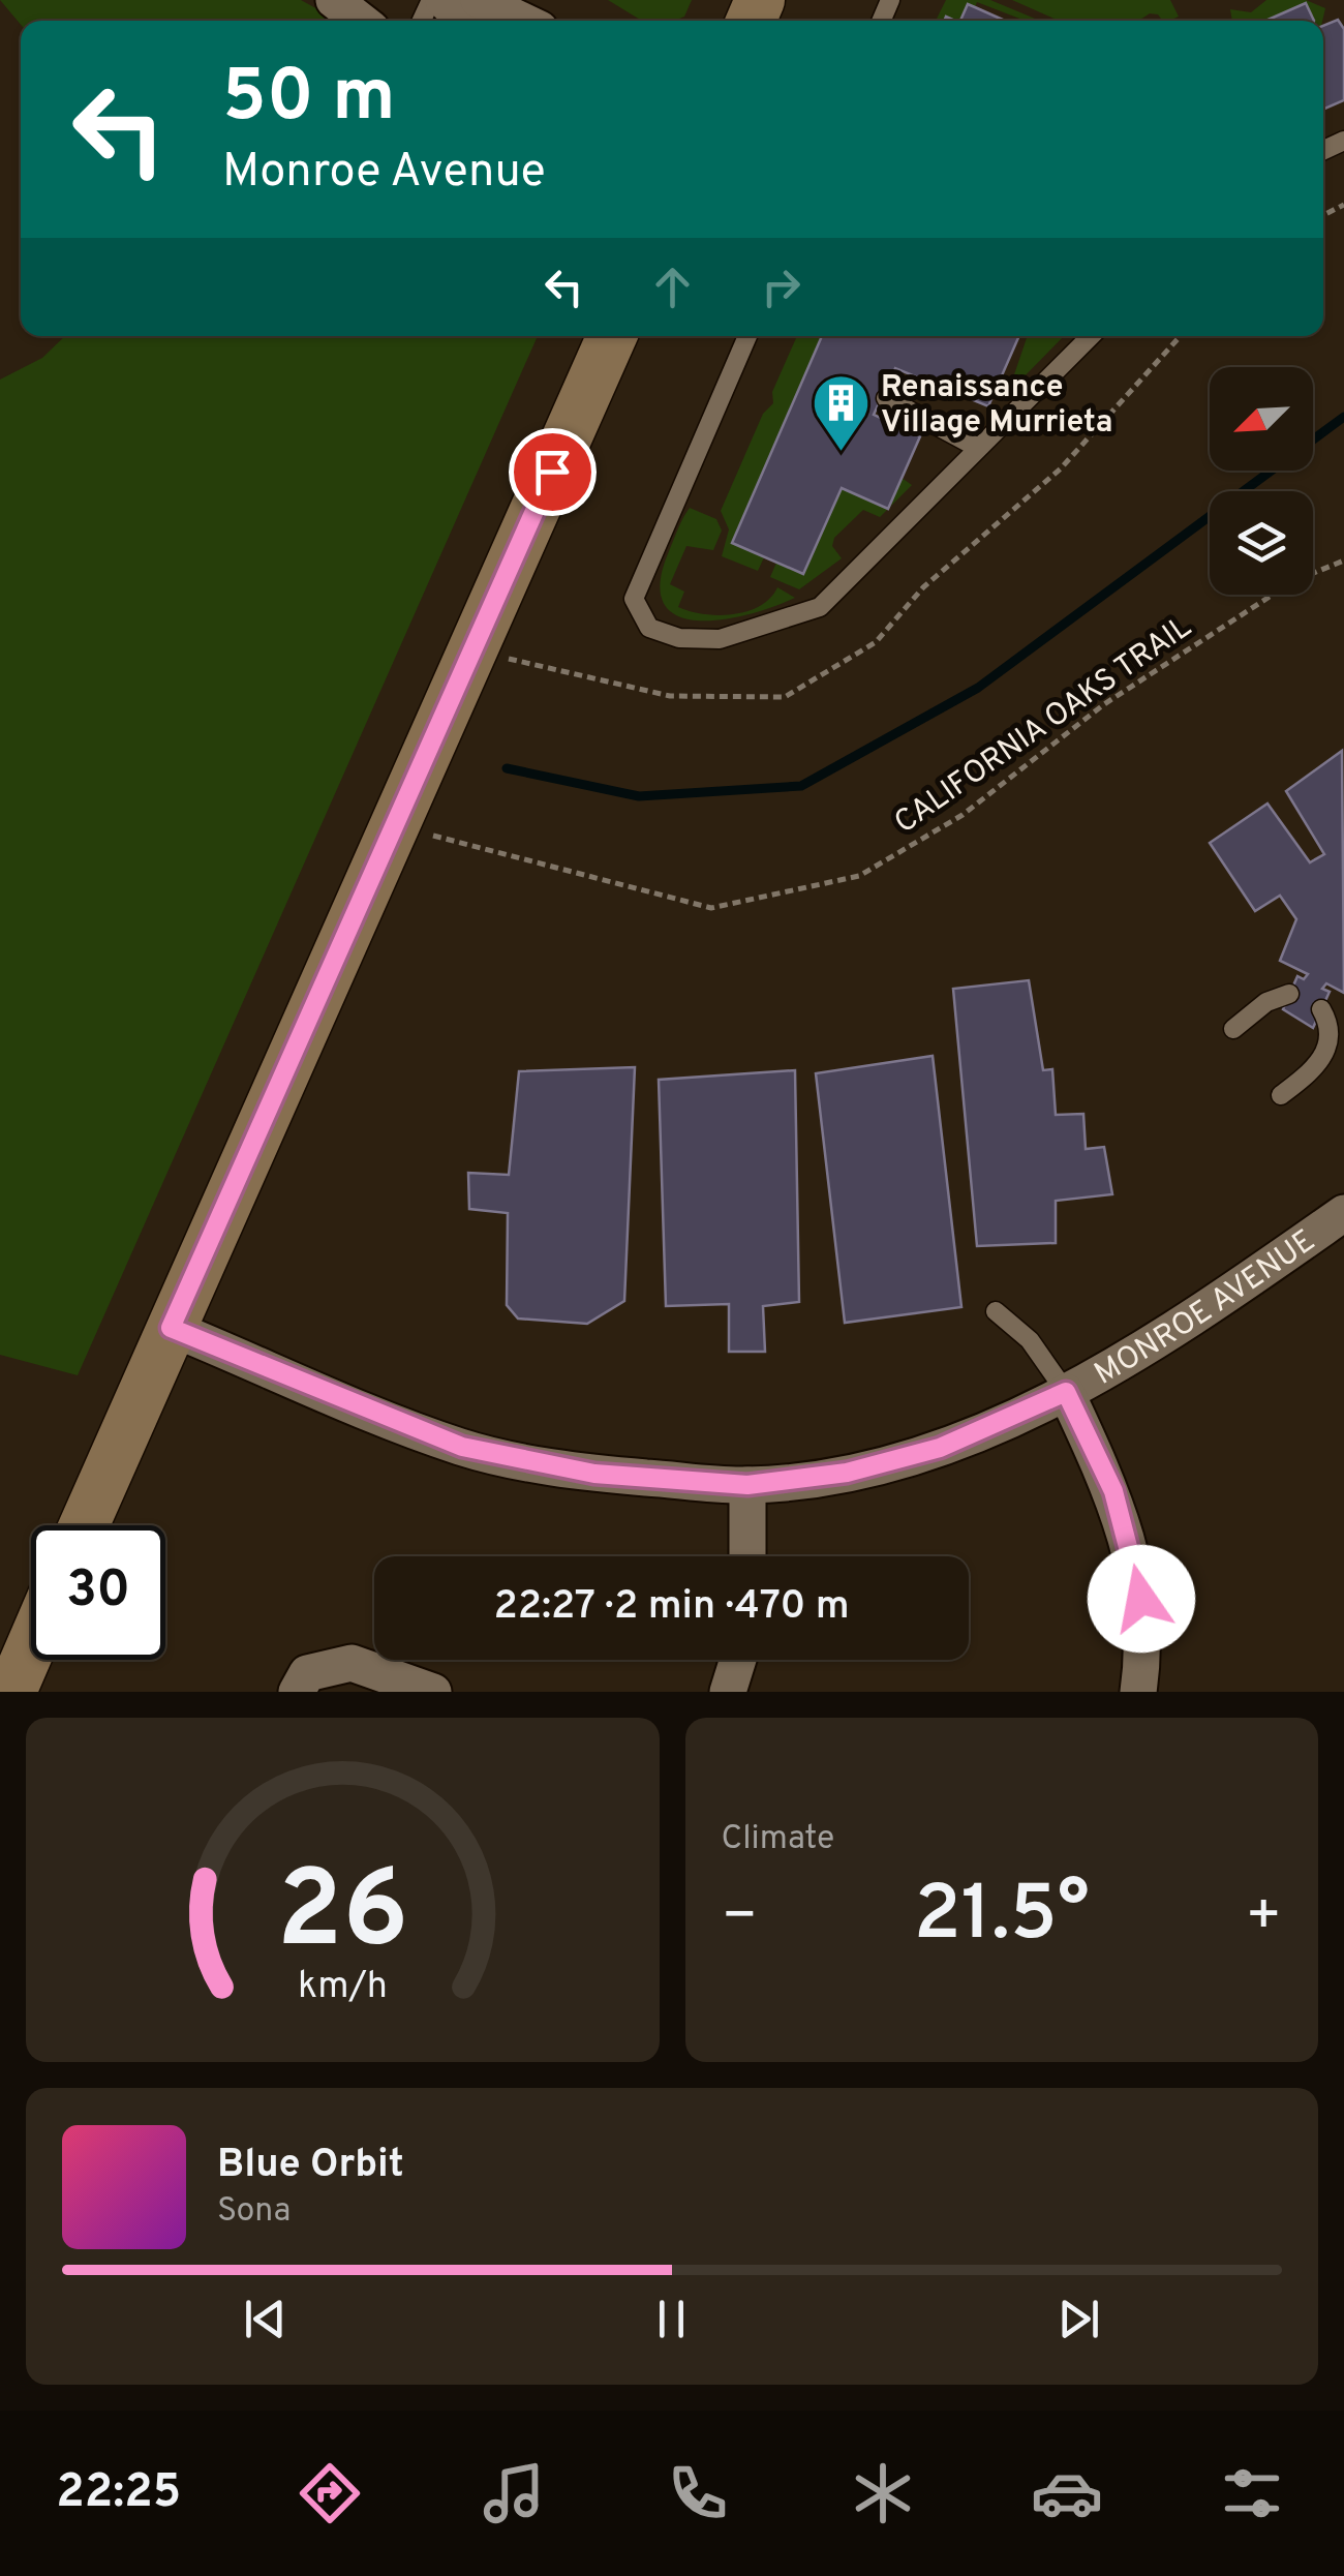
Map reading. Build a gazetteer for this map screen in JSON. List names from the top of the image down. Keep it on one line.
{"streets":{"street":["MONROE AVENUE"],"path":["CALIFORNIA OAKS TRAIL"]},"places":{"building":["Renaissance Village Murrieta"]},"north":"bottom left","page":{"turn":["50 m","Monroe Avenue"],"limit":"30","trip":"22:27 · 2 min · 470 m","tile":"Climate","heat":["−","21.5°","+"],"song":["Blue Orbit","Sona"],"tabs":"22:25","gauge":["26","km/h"]}}
